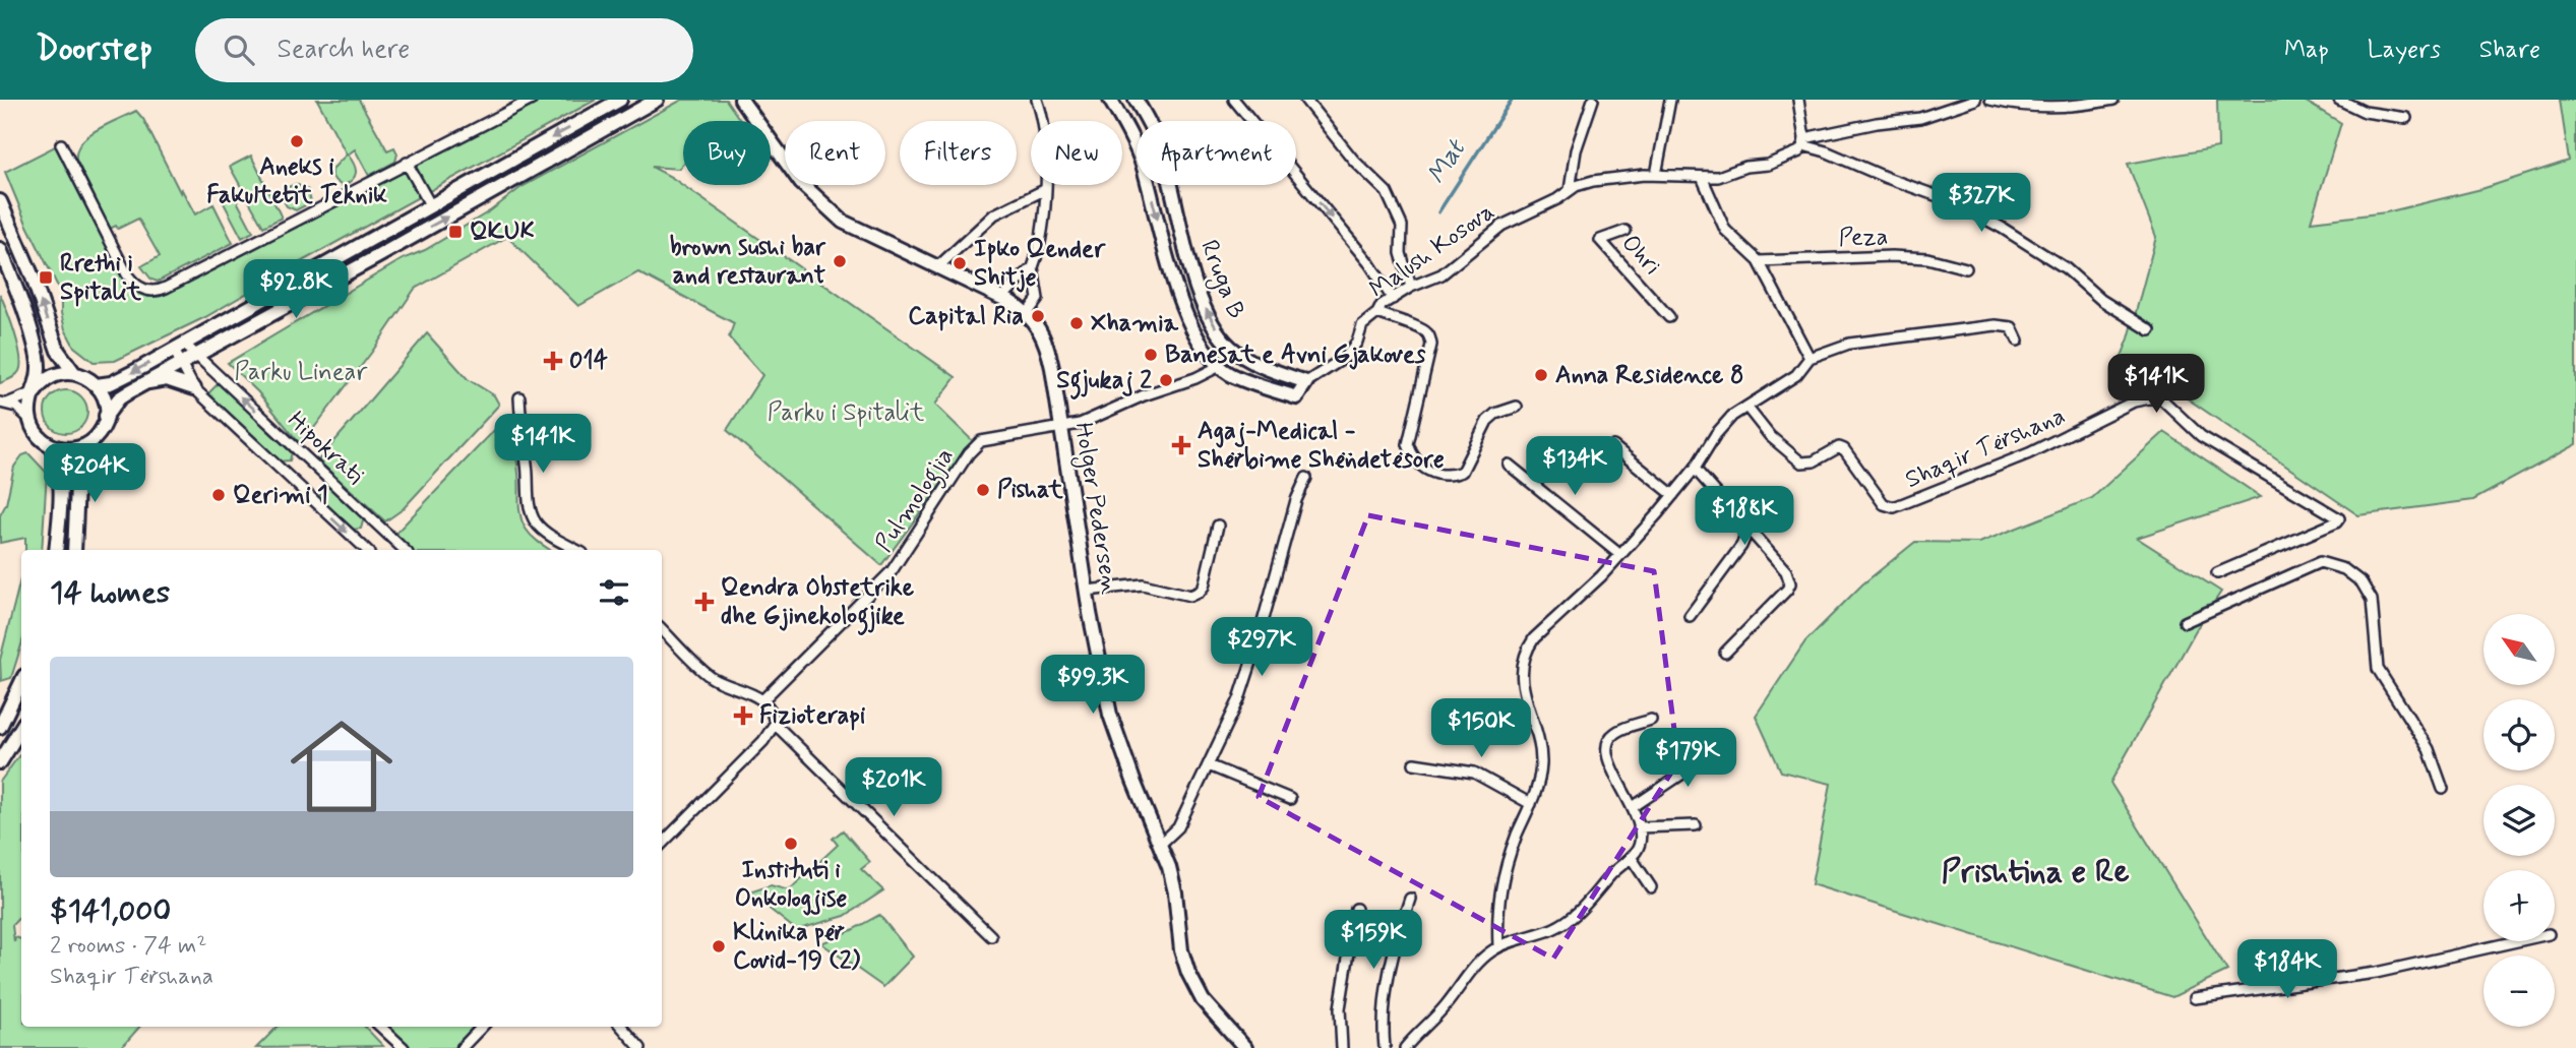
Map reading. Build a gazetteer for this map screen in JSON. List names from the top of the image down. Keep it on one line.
{"streets":{"main road":["Rruga B","Holger Pedersen"],"street":["Peza","Malush Kosova","Ohri","Hipokrati","Shaqir Tërshana","Pulmologjia"]},"crossings":[["Malush Kosova","Rruga B"],["Pulmologjia","Holger Pedersen"]],"districts":["Prishtina e Re"],"water":["Mat"],"parks":["Parku Linear","Parku i Spitalit"],"places":{"other":["Aneks i Fakultetit Teknik","brown sushi bar and restaurant","Ipko Qender Shitje","Capital Ria","Xhamia","Banesat e Avni Gjakoves","Anna Residence 8","Sgjukaj 2","Pishat","Qerimi 1","Instituti i Onkologjise","Klinika për Covid-19 (2)"],"transit":["QKUK","Rrethi i Spitalit"],"health":["014","Agaj-Medical - Shërbime Shëndetësore","Qendra Obstetrike dhe Gjinekologjike","Fizioterapi"]},"north":"top left","page":{"header":"Doorstep","search":"Search here","nav":["Map","Layers","Share"],"chip":["Buy","Rent","Filters","New","Apartment"],"price":["$327K","$92.8K","$141K","$141K","$134K","$204K","$188K","$297K","$99.3K","$150K","$179K","$201K","$159K","$184K"],"heading":"14 homes","map_buttons":["+","−"],"list":[{"name":"$141,000","note":"2 rooms · 74 m² · Shaqir Tërshana"}]}}
